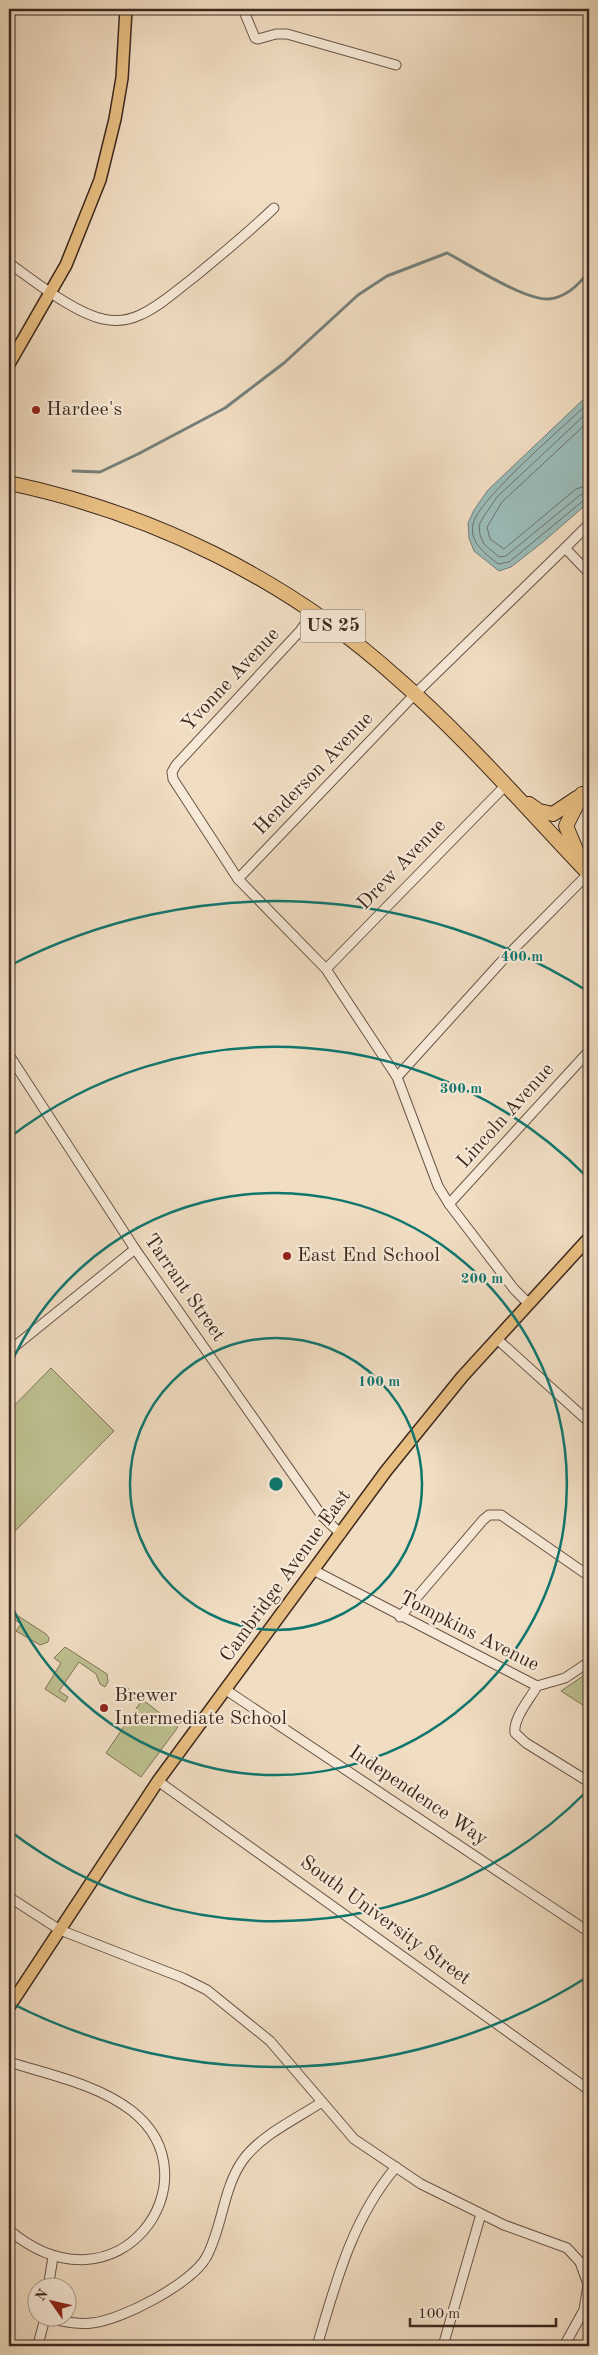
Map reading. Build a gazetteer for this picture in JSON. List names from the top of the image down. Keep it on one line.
{"streets":{"highway":["US 25"],"main road":["Cambridge Avenue East"],"street":["Yvonne Avenue","Henderson Avenue","Drew Avenue","Lincoln Avenue","Tarrant Street","Tompkins Avenue","Independence Way","South University Street"]},"crossings":[["US 25","Yvonne Avenue"],["US 25","Henderson Avenue"],["US 25","Drew Avenue"],["Yvonne Avenue","Henderson Avenue"],["Tarrant Street","Cambridge Avenue East"],["Cambridge Avenue East","Tompkins Avenue"],["Cambridge Avenue East","Independence Way"],["Cambridge Avenue East","South University Street"]],"places":["Hardee's","East End School","Brewer Intermediate School"],"scale_bar":"100 m","north":"top left","rings":["400 m","300 m","200 m","100 m"]}
